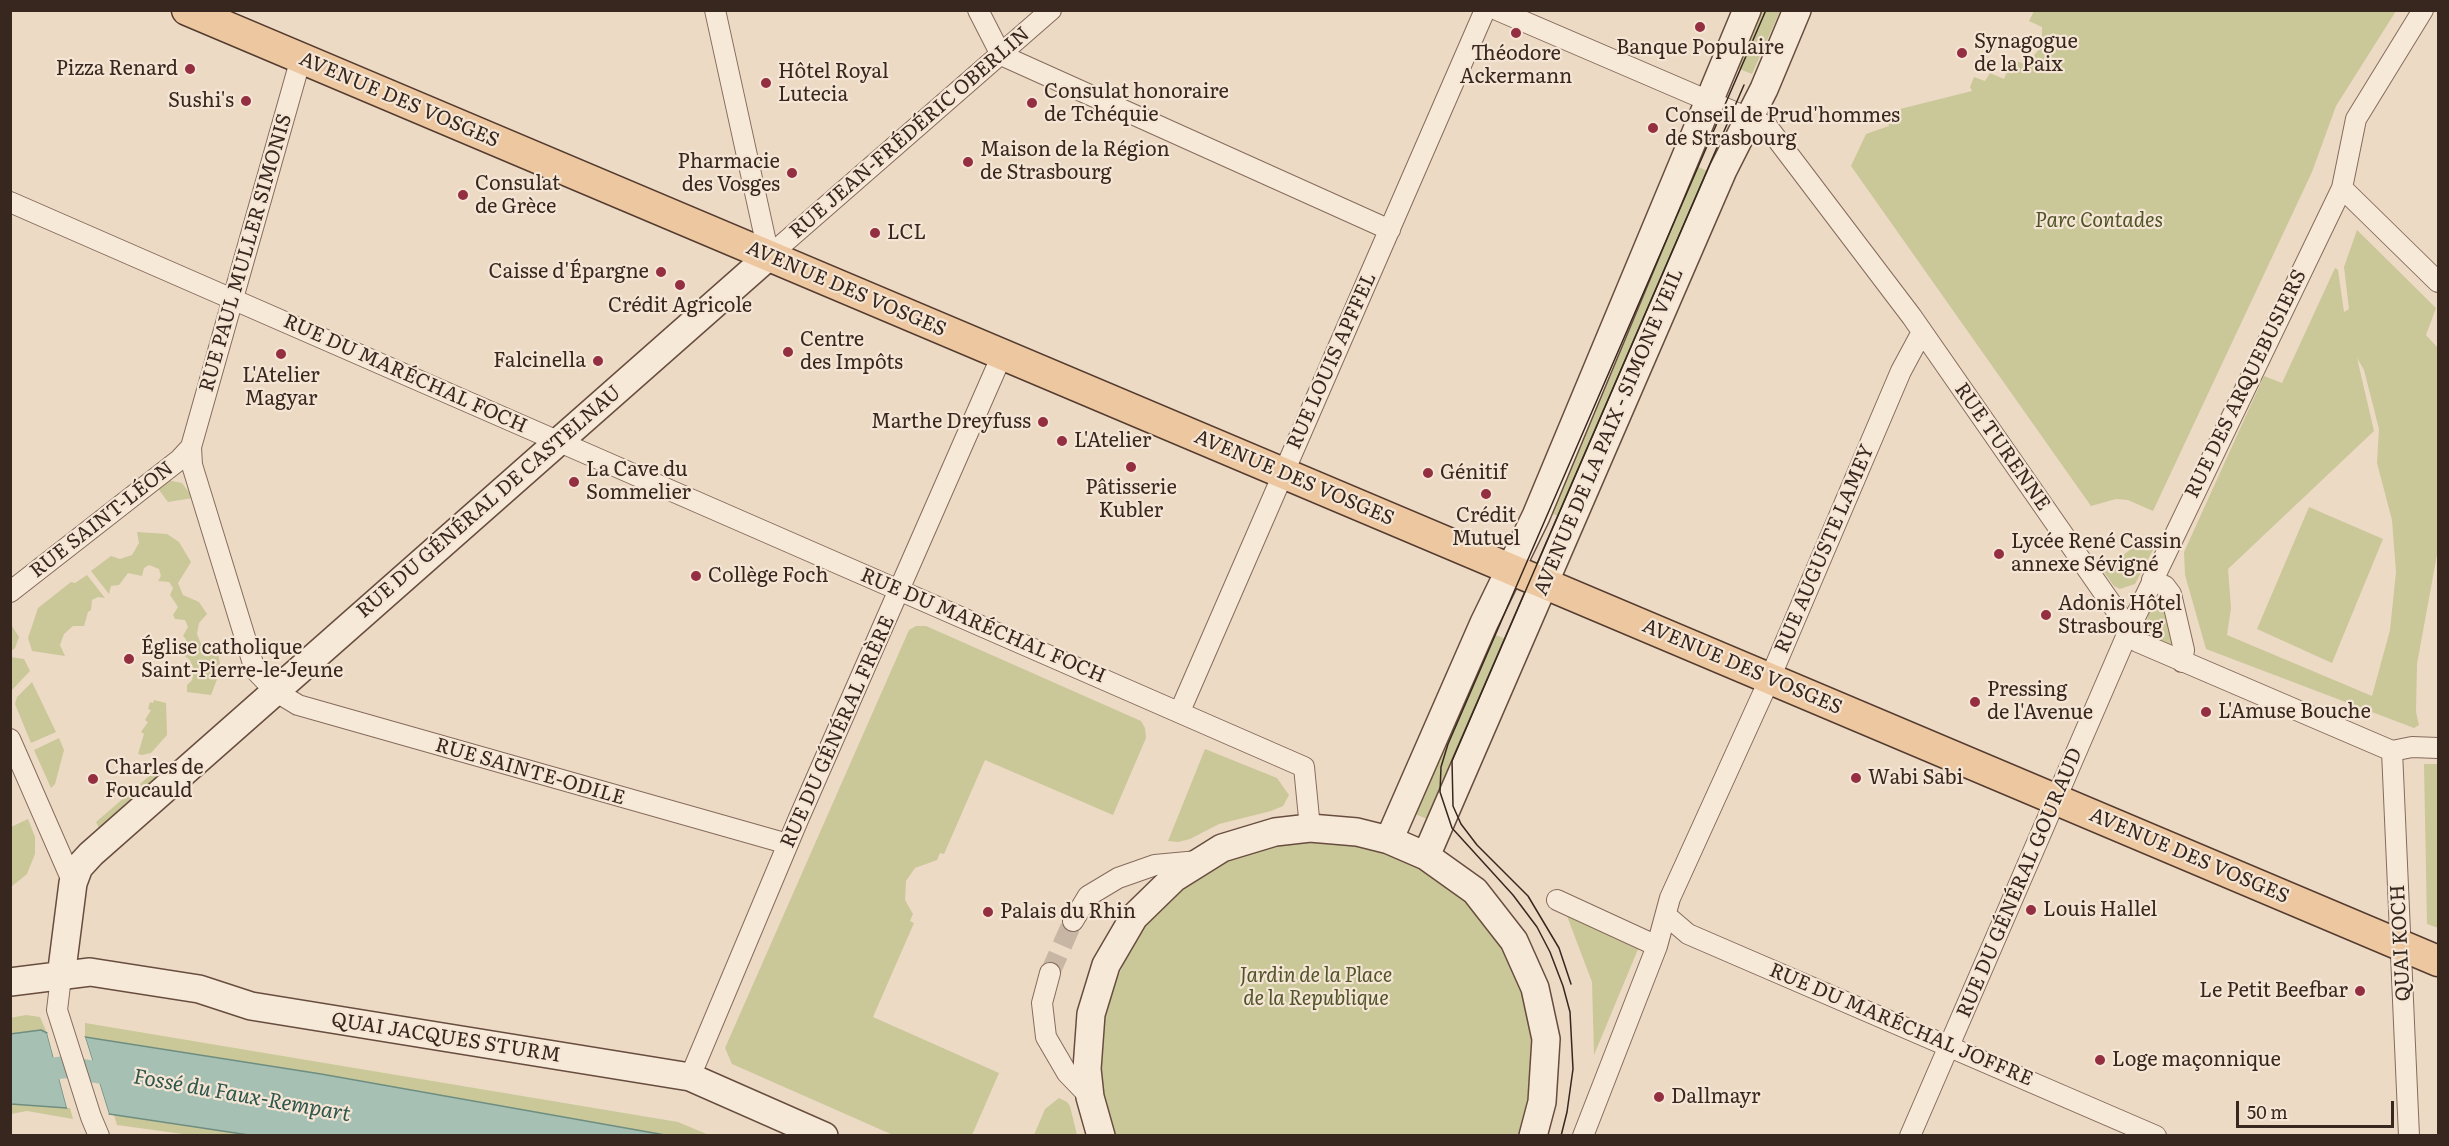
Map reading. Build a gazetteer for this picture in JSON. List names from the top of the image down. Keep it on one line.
{"streets":{"main road":["AVENUE DES VOSGES"],"street":["RUE JEAN-FRÉDÉRIC OBERLIN","RUE PAUL MULLER SIMONIS","RUE LOUIS APFFEL","RUE DU MARÉCHAL FOCH","RUE DES ARQUEBUSIERS","AVENUE DE LA PAIX - SIMONE VEIL","RUE TURENNE","RUE DU GÉNÉRAL DE CASTELNAU","RUE SAINT-LÉON","RUE AUGUSTE LAMEY","RUE DU GÉNÉRAL FRÈRE","RUE SAINTE-ODILE","RUE DU GÉNÉRAL GOURAUD","QUAI KOCH","RUE DU MARÉCHAL JOFFRE","QUAI JACQUES STURM"]},"crossings":[["AVENUE DES VOSGES","RUE JEAN-FRÉDÉRIC OBERLIN"],["AVENUE DES VOSGES","RUE PAUL MULLER SIMONIS"],["AVENUE DES VOSGES","RUE LOUIS APFFEL"],["AVENUE DES VOSGES","AVENUE DE LA PAIX - SIMONE VEIL"],["AVENUE DES VOSGES","RUE DU GÉNÉRAL DE CASTELNAU"],["AVENUE DES VOSGES","RUE AUGUSTE LAMEY"],["AVENUE DES VOSGES","RUE DU GÉNÉRAL FRÈRE"],["AVENUE DES VOSGES","RUE DU GÉNÉRAL GOURAUD"],["AVENUE DES VOSGES","QUAI KOCH"],["RUE JEAN-FRÉDÉRIC OBERLIN","RUE DU GÉNÉRAL DE CASTELNAU"],["RUE PAUL MULLER SIMONIS","RUE DU MARÉCHAL FOCH"],["RUE PAUL MULLER SIMONIS","RUE SAINT-LÉON"],["RUE PAUL MULLER SIMONIS","RUE SAINTE-ODILE"],["RUE LOUIS APFFEL","RUE DU MARÉCHAL FOCH"],["RUE DU MARÉCHAL FOCH","RUE DU GÉNÉRAL DE CASTELNAU"],["RUE DU MARÉCHAL FOCH","RUE DU GÉNÉRAL FRÈRE"],["RUE DES ARQUEBUSIERS","RUE TURENNE"],["RUE DES ARQUEBUSIERS","RUE DU GÉNÉRAL GOURAUD"],["AVENUE DE LA PAIX - SIMONE VEIL","RUE TURENNE"],["RUE TURENNE","RUE AUGUSTE LAMEY"],["RUE TURENNE","RUE DU GÉNÉRAL GOURAUD"],["RUE TURENNE","QUAI KOCH"],["RUE DU GÉNÉRAL DE CASTELNAU","RUE SAINTE-ODILE"],["RUE DU GÉNÉRAL DE CASTELNAU","QUAI JACQUES STURM"],["RUE SAINT-LÉON","RUE SAINTE-ODILE"],["RUE AUGUSTE LAMEY","RUE DU MARÉCHAL JOFFRE"],["RUE DU GÉNÉRAL FRÈRE","RUE SAINTE-ODILE"],["RUE DU GÉNÉRAL FRÈRE","QUAI JACQUES STURM"],["RUE DU GÉNÉRAL GOURAUD","RUE DU MARÉCHAL JOFFRE"]],"water":["Fossé du Faux-Rempart"],"parks":["Parc Contades","Jardin de la Place de la Republique"],"places":["Banque Populaire","Théodore Ackermann","Synagogue de la Paix","Pizza Renard","Hôtel Royal Lutecia","Sushi's","Consulat honoraire de Tchéquie","Conseil de Prud'hommes de Strasbourg","Maison de la Région de Strasbourg","Pharmacie des Vosges","Consulat de Grèce","LCL","Caisse d'Épargne","Crédit Agricole","Centre des Impôts","L'Atelier Magyar","Falcinella","Marthe Dreyfuss","L'Atelier","Pâtisserie Kubler","Génitif","La Cave du Sommelier","Crédit Mutuel","Lycée René Cassin annexe Sévigné","Collège Foch","Adonis Hôtel Strasbourg","Église catholique Saint-Pierre-le-Jeune","Pressing de l'Avenue","L'Amuse Bouche","Wabi Sabi","Charles de Foucauld","Louis Hallel","Palais du Rhin","Le Petit Beefbar","Loge maçonnique","Dallmayr"],"scale_bar":"50 m"}
